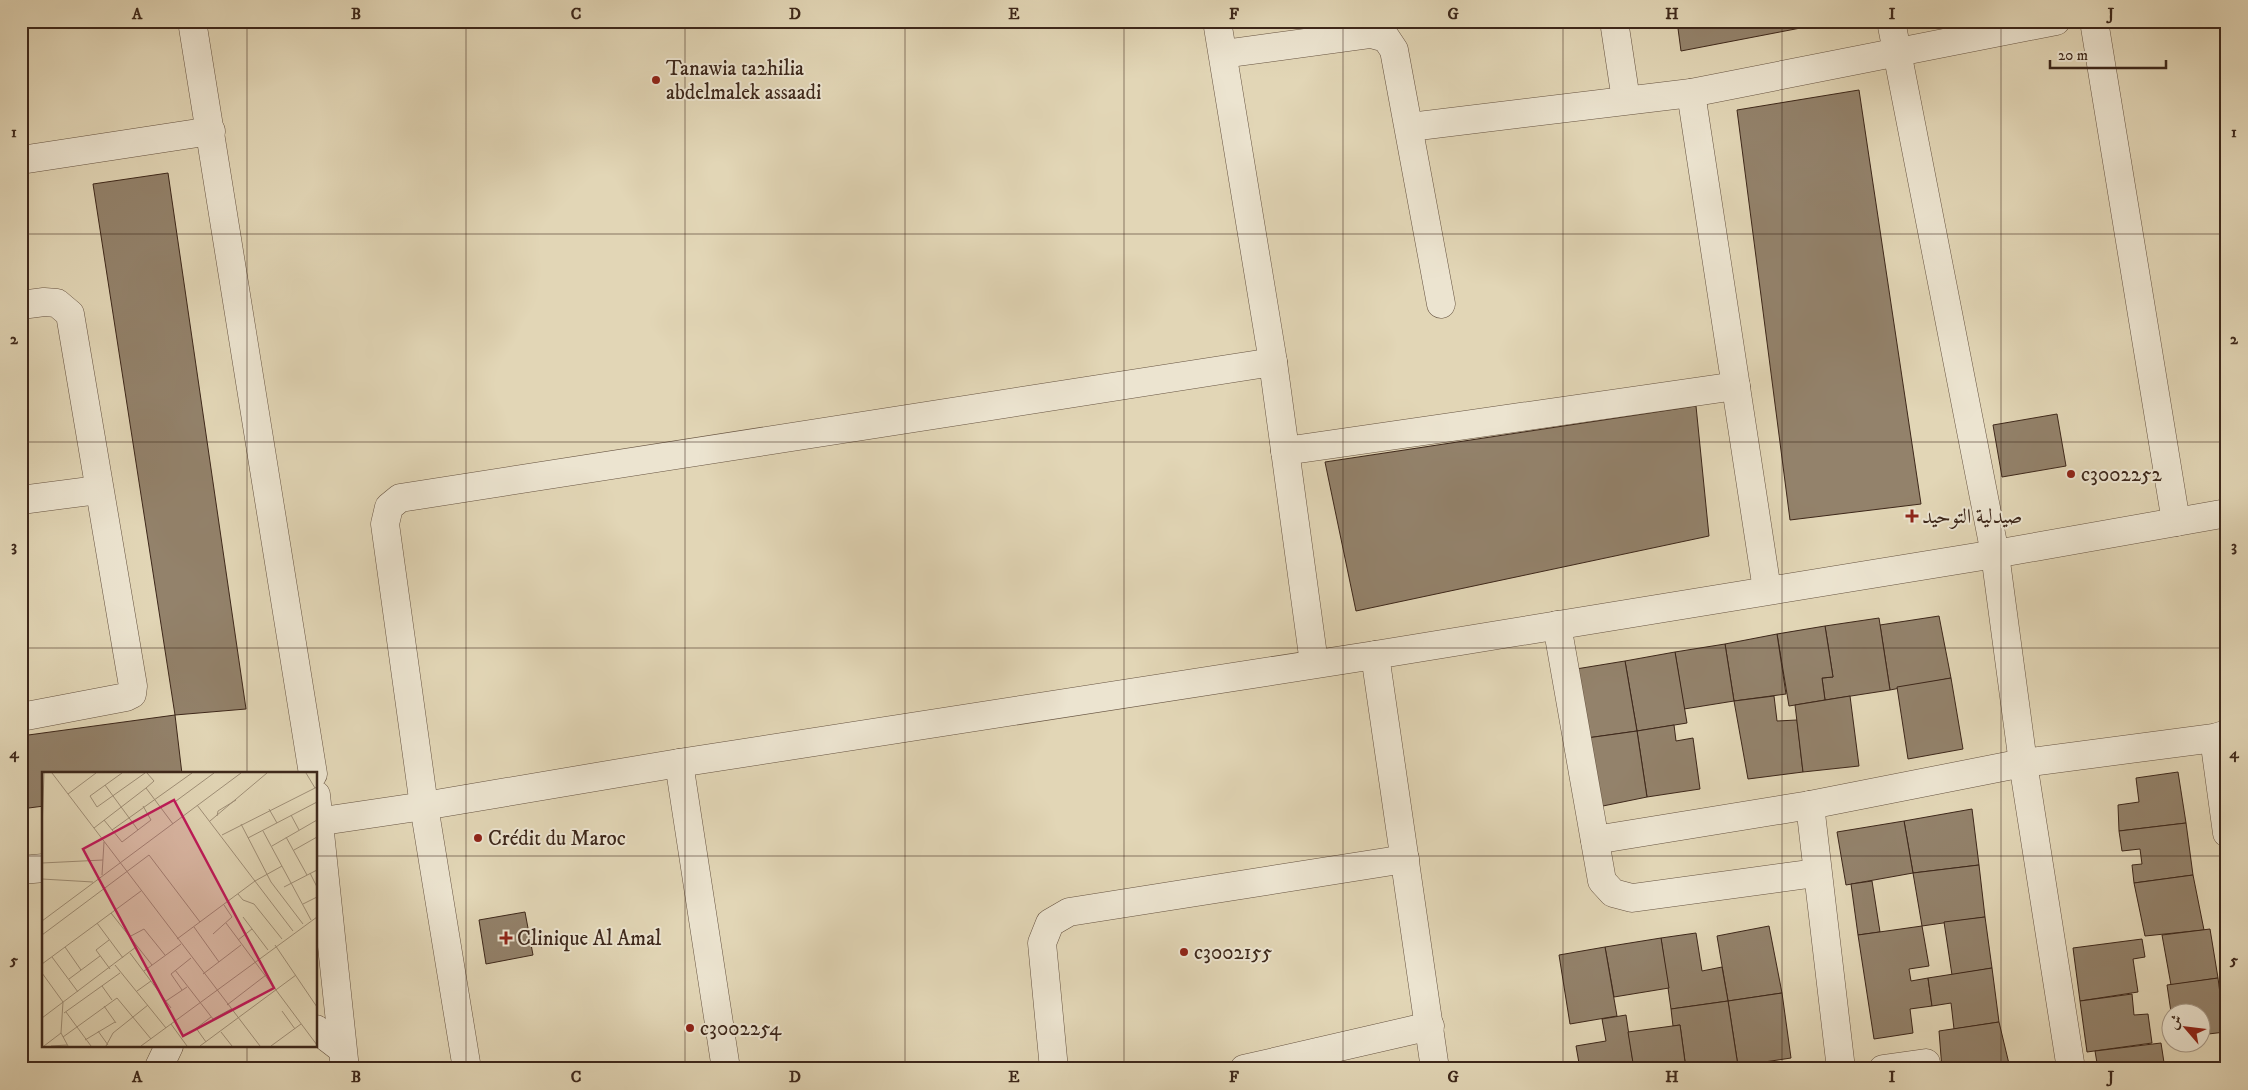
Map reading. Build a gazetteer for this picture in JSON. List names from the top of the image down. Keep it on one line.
{"places":{"other":["Tanawia ta2hilia abdelmalek assaadi","c3002252","Crédit du Maroc","c3002155","c3002254"],"health":["صيدلية التوحيد","Clinique Al Amal"]},"scale_bar":"20 m","north":"top left","grid":{"columns":["A","B","C","D","E","F","G","H","I","J"],"rows":["1","2","3","4","5"]}}
